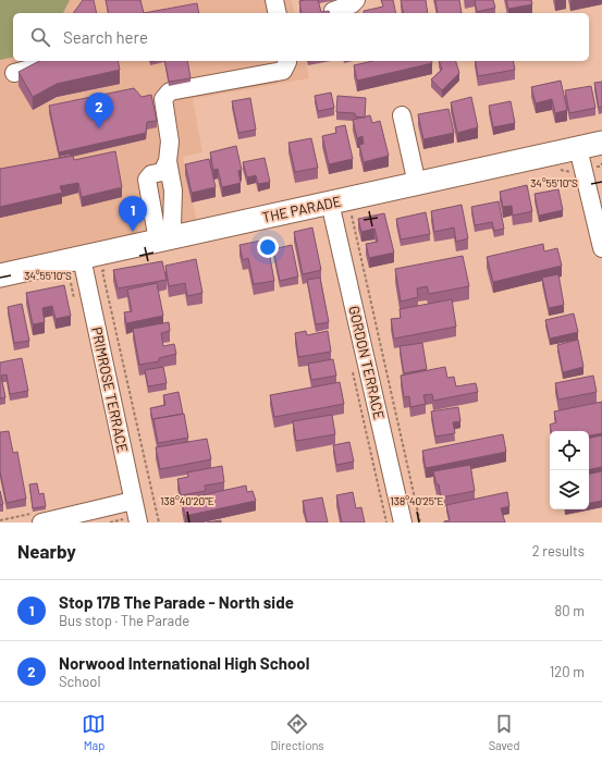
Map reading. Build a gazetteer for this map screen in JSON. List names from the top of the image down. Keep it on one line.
{"streets":{"main road":["THE PARADE"],"street":["GORDON TERRACE","PRIMROSE TERRACE"]},"crossings":[["THE PARADE","GORDON TERRACE"],["THE PARADE","PRIMROSE TERRACE"]],"page":{"search":"Search here","pins":["2","1"],"heading":["Nearby","2 results"],"list":[{"mark":"1","name":"Stop 17B The Parade - North side","note":"Bus stop · The Parade","value":"80 m"},{"mark":"2","name":"Norwood International High School","note":"School","value":"120 m"}],"nav":["Map","Directions","Saved"]},"coordinates":["34°55'10\"S","138°40'20\"E","138°40'25\"E"]}
